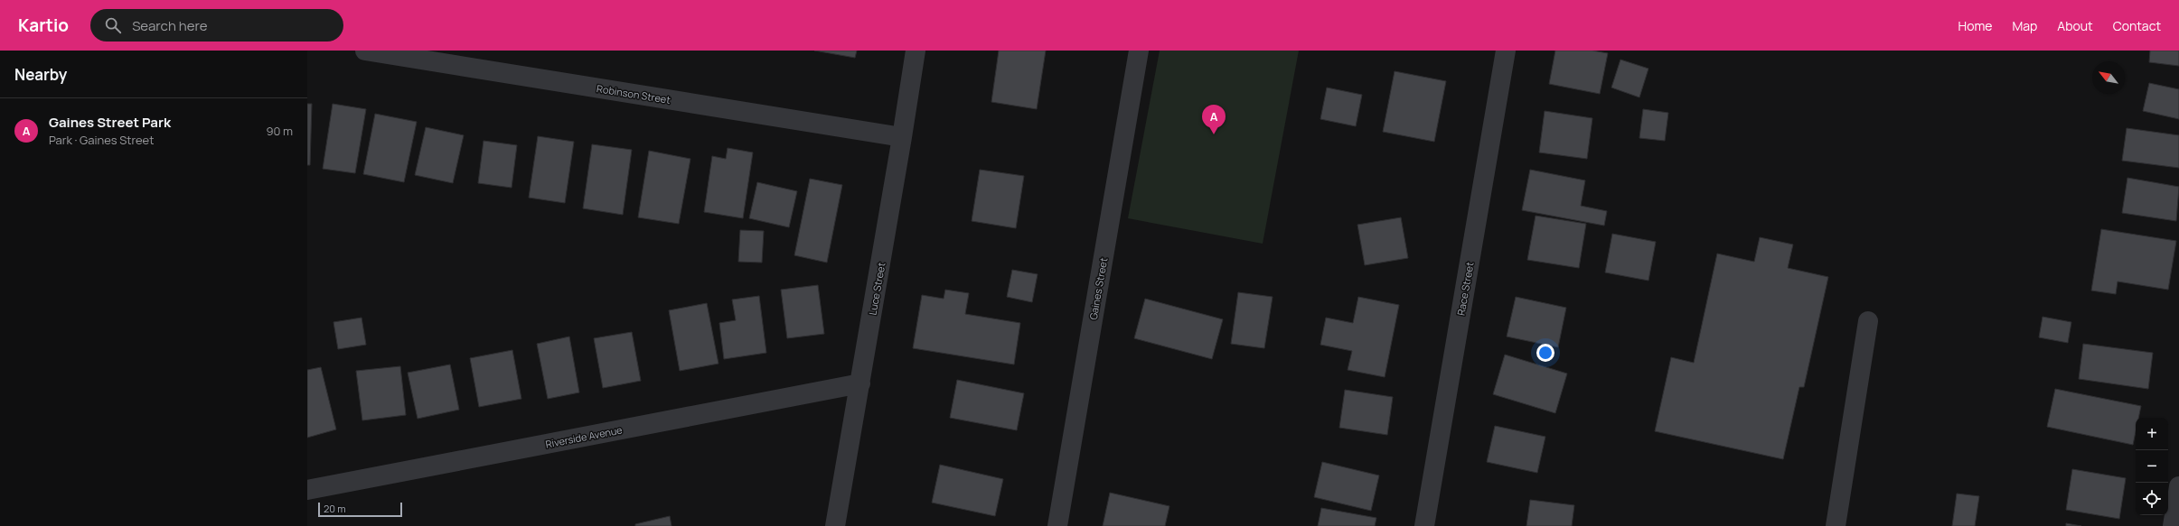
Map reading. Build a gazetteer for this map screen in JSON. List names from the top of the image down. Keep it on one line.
{"streets":{"street":["Robinson Street","Luce Street","Gaines Street","Race Street","Riverside Avenue"]},"crossings":[["Robinson Street","Luce Street"],["Luce Street","Riverside Avenue"]],"scale_bar":"20 m","north":"top left","page":{"header":"Kartio","search":"Search here","nav":["Home","Map","About","Contact"],"heading":"Nearby","list":[{"mark":"A","name":"Gaines Street Park","note":"Park · Gaines Street","value":"90 m"}],"pins":"A","map_buttons":["+","−"],"scale":"20 m"}}
